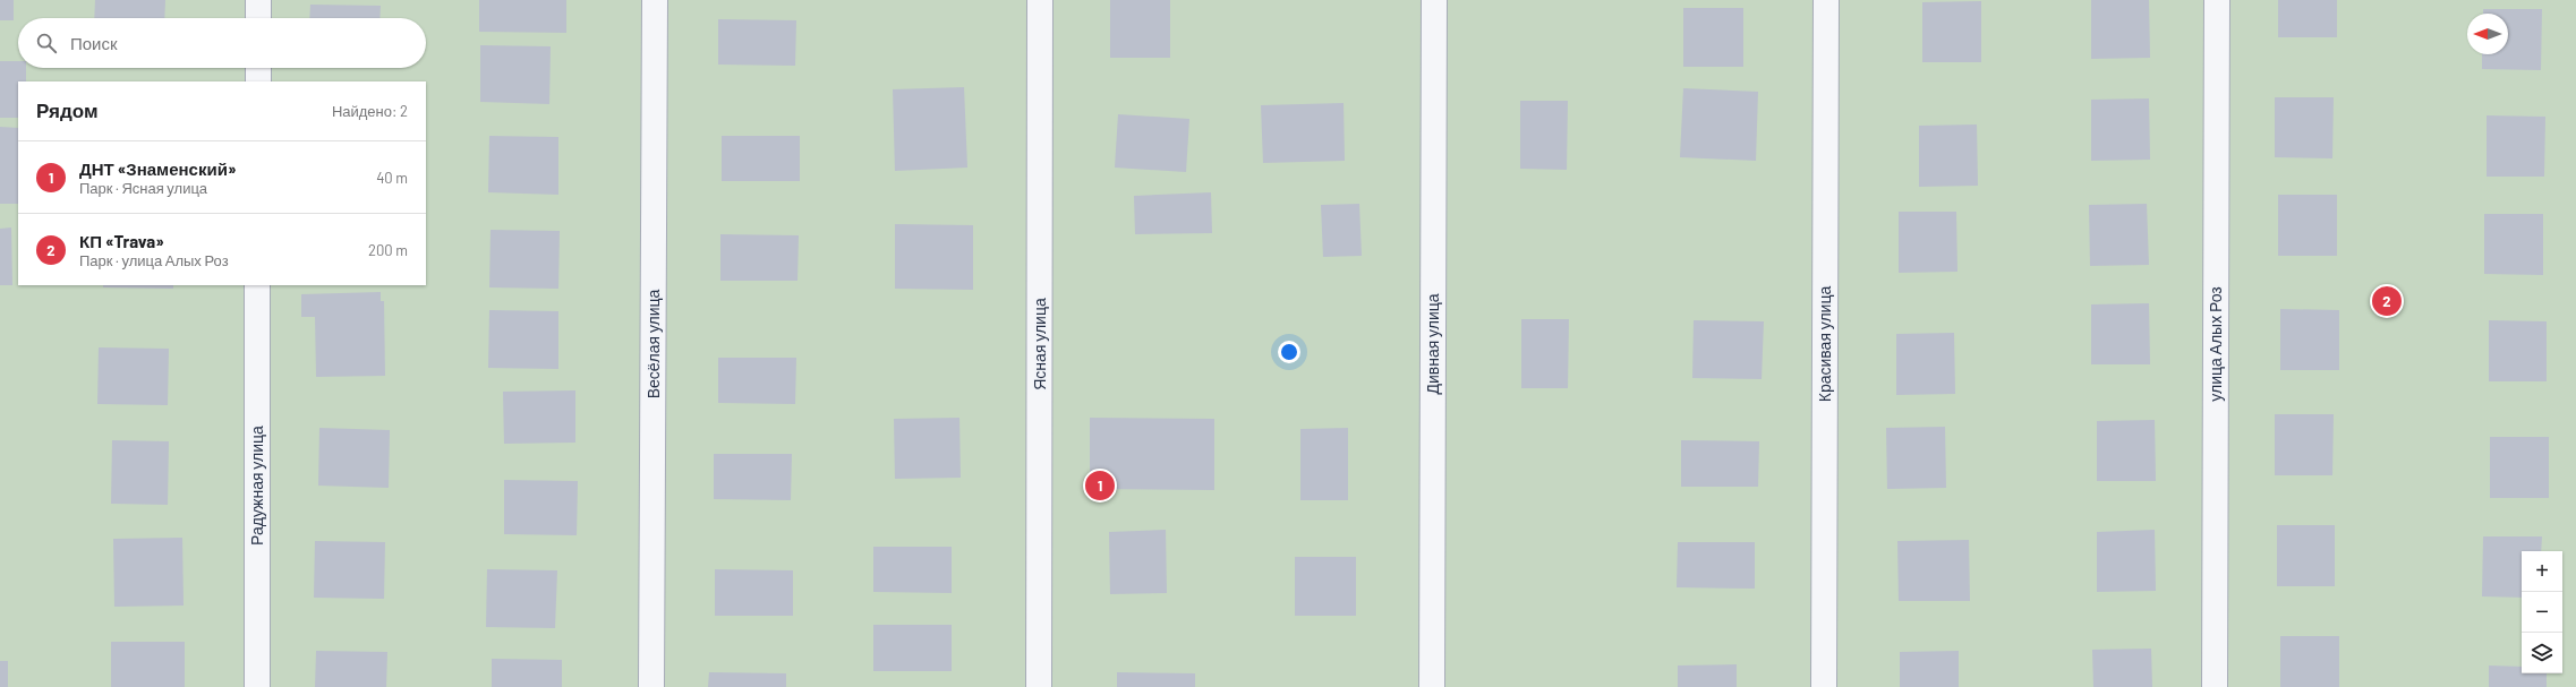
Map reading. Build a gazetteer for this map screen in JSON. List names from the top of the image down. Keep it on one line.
{"streets":{"street":["Весёлая улица","Ясная улица","Дивная улица","Красивая улица","улица Алых Роз","Радужная улица"]},"north":"left","page":{"search":"Поиск","heading":["Рядом","Найдено: 2"],"list":[{"mark":"1","name":"ДНТ «Знаменский»","note":"Парк · Ясная улица","value":"40 m"},{"mark":"2","name":"КП «Trava»","note":"Парк · улица Алых Роз","value":"200 m"}],"pins":["2","1"],"map_buttons":["+","−"]}}
